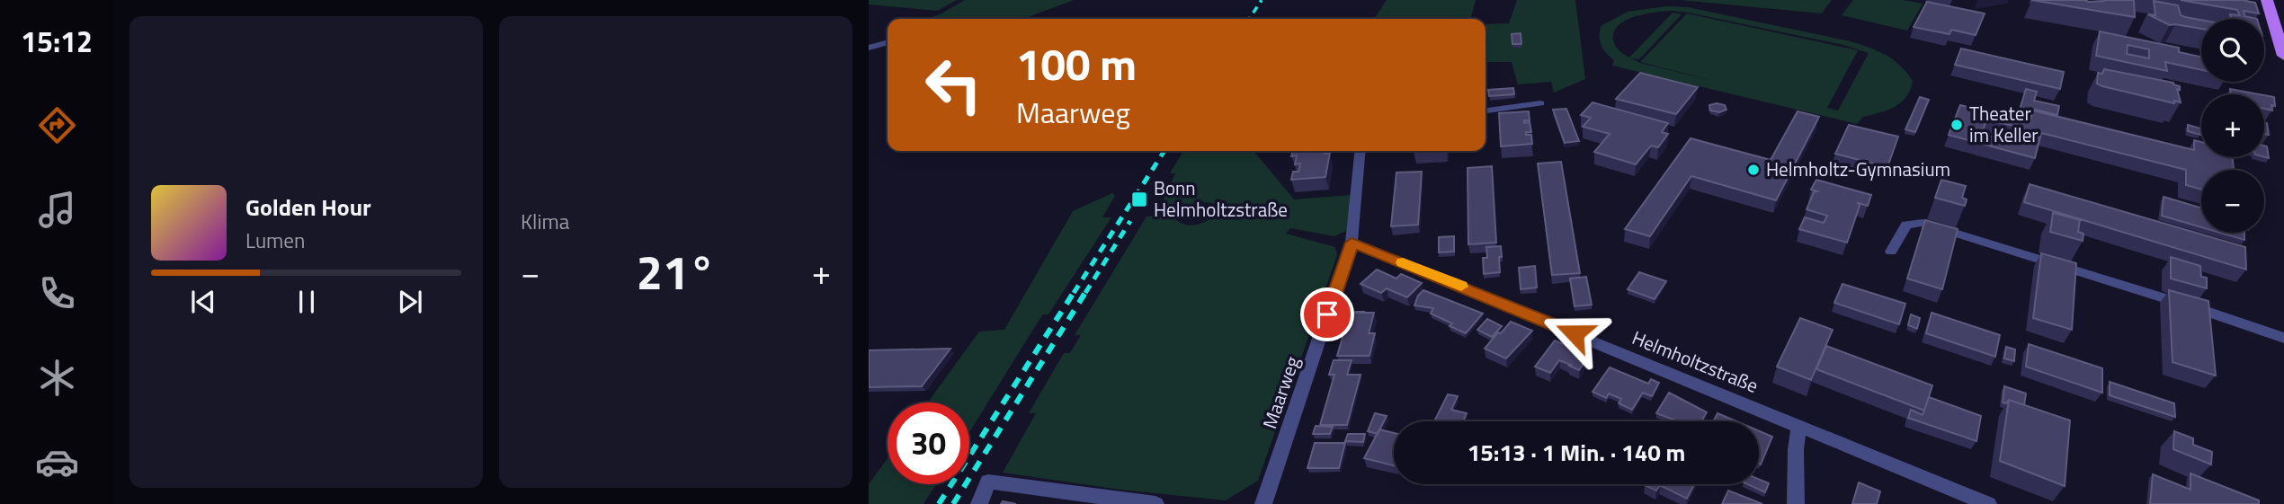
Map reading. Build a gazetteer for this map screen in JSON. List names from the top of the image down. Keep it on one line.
{"streets":{"street":["Helmholtzstraße","Maarweg"]},"crossings":[["Helmholtzstraße","Maarweg"]],"places":{"other":["Theater im Keller","Helmholtz-Gymnasium"],"transit":["Bonn Helmholtzstraße"]},"page":{"tabs":"15:12","tile":"Klima","map_buttons":["+","−"],"turn":["100 m","Maarweg"],"song":["Golden Hour","Lumen"],"heat":["−","21°","+"],"limit":"30","trip":"15:13 · 1 Min. · 140 m"}}
